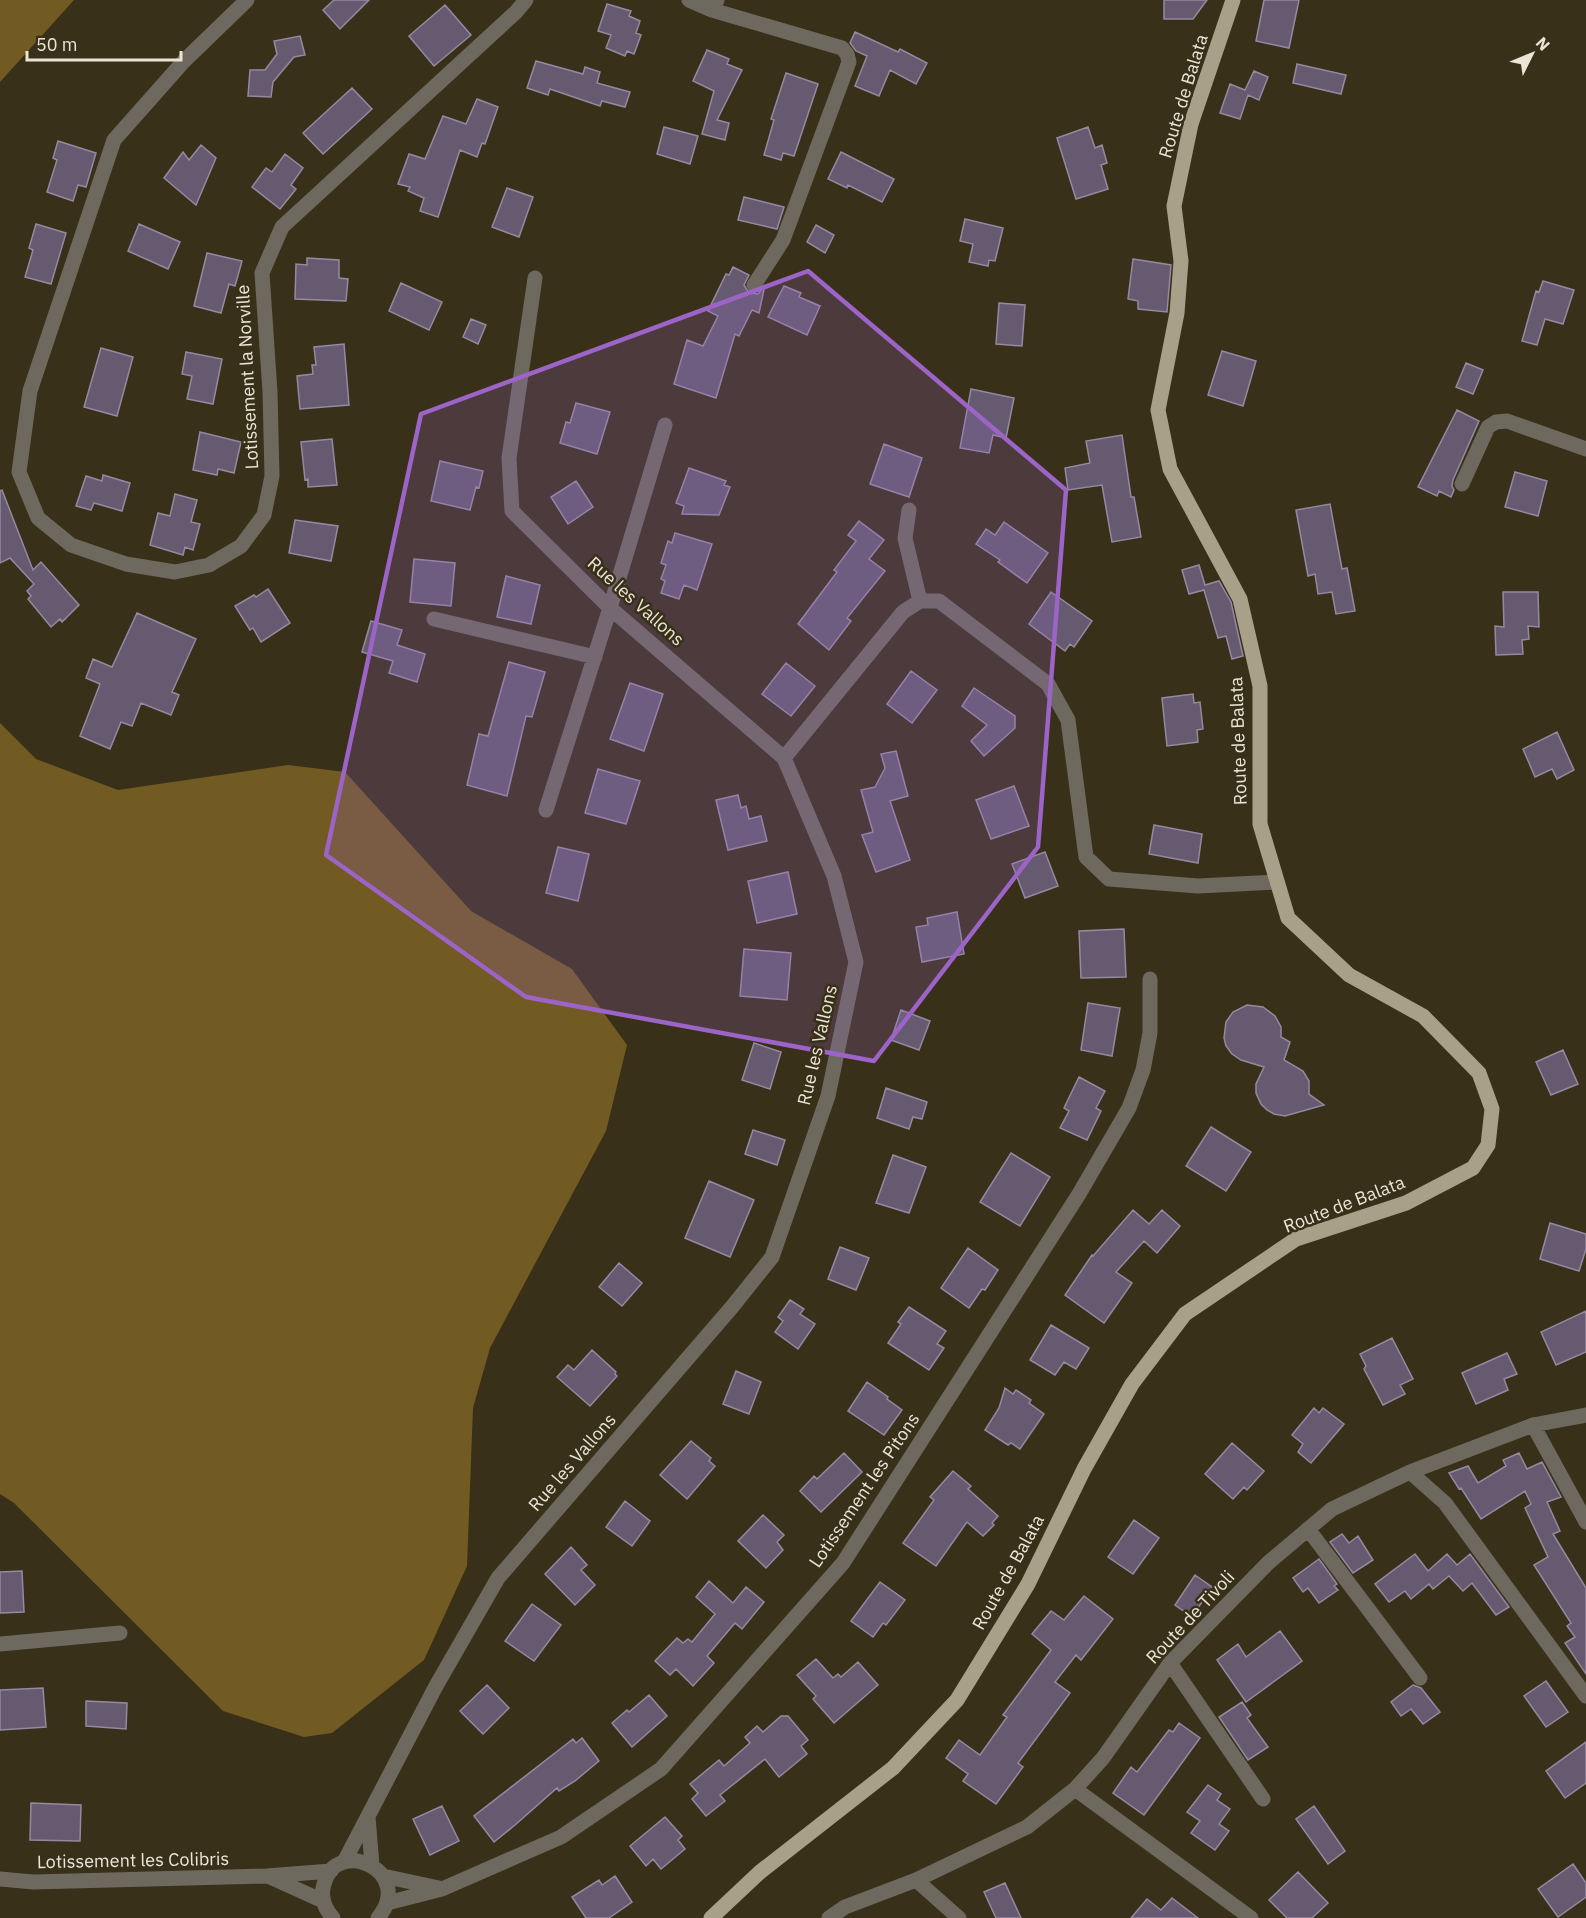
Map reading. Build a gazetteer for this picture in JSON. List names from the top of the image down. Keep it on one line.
{"streets":{"main road":["Route de Balata"],"street":["Lotissement la Norville","Rue les Vallons","Lotissement les Pitons","Route de Tivoli","Lotissement les Colibris"]},"scale_bar":"50 m","north":"top right"}
